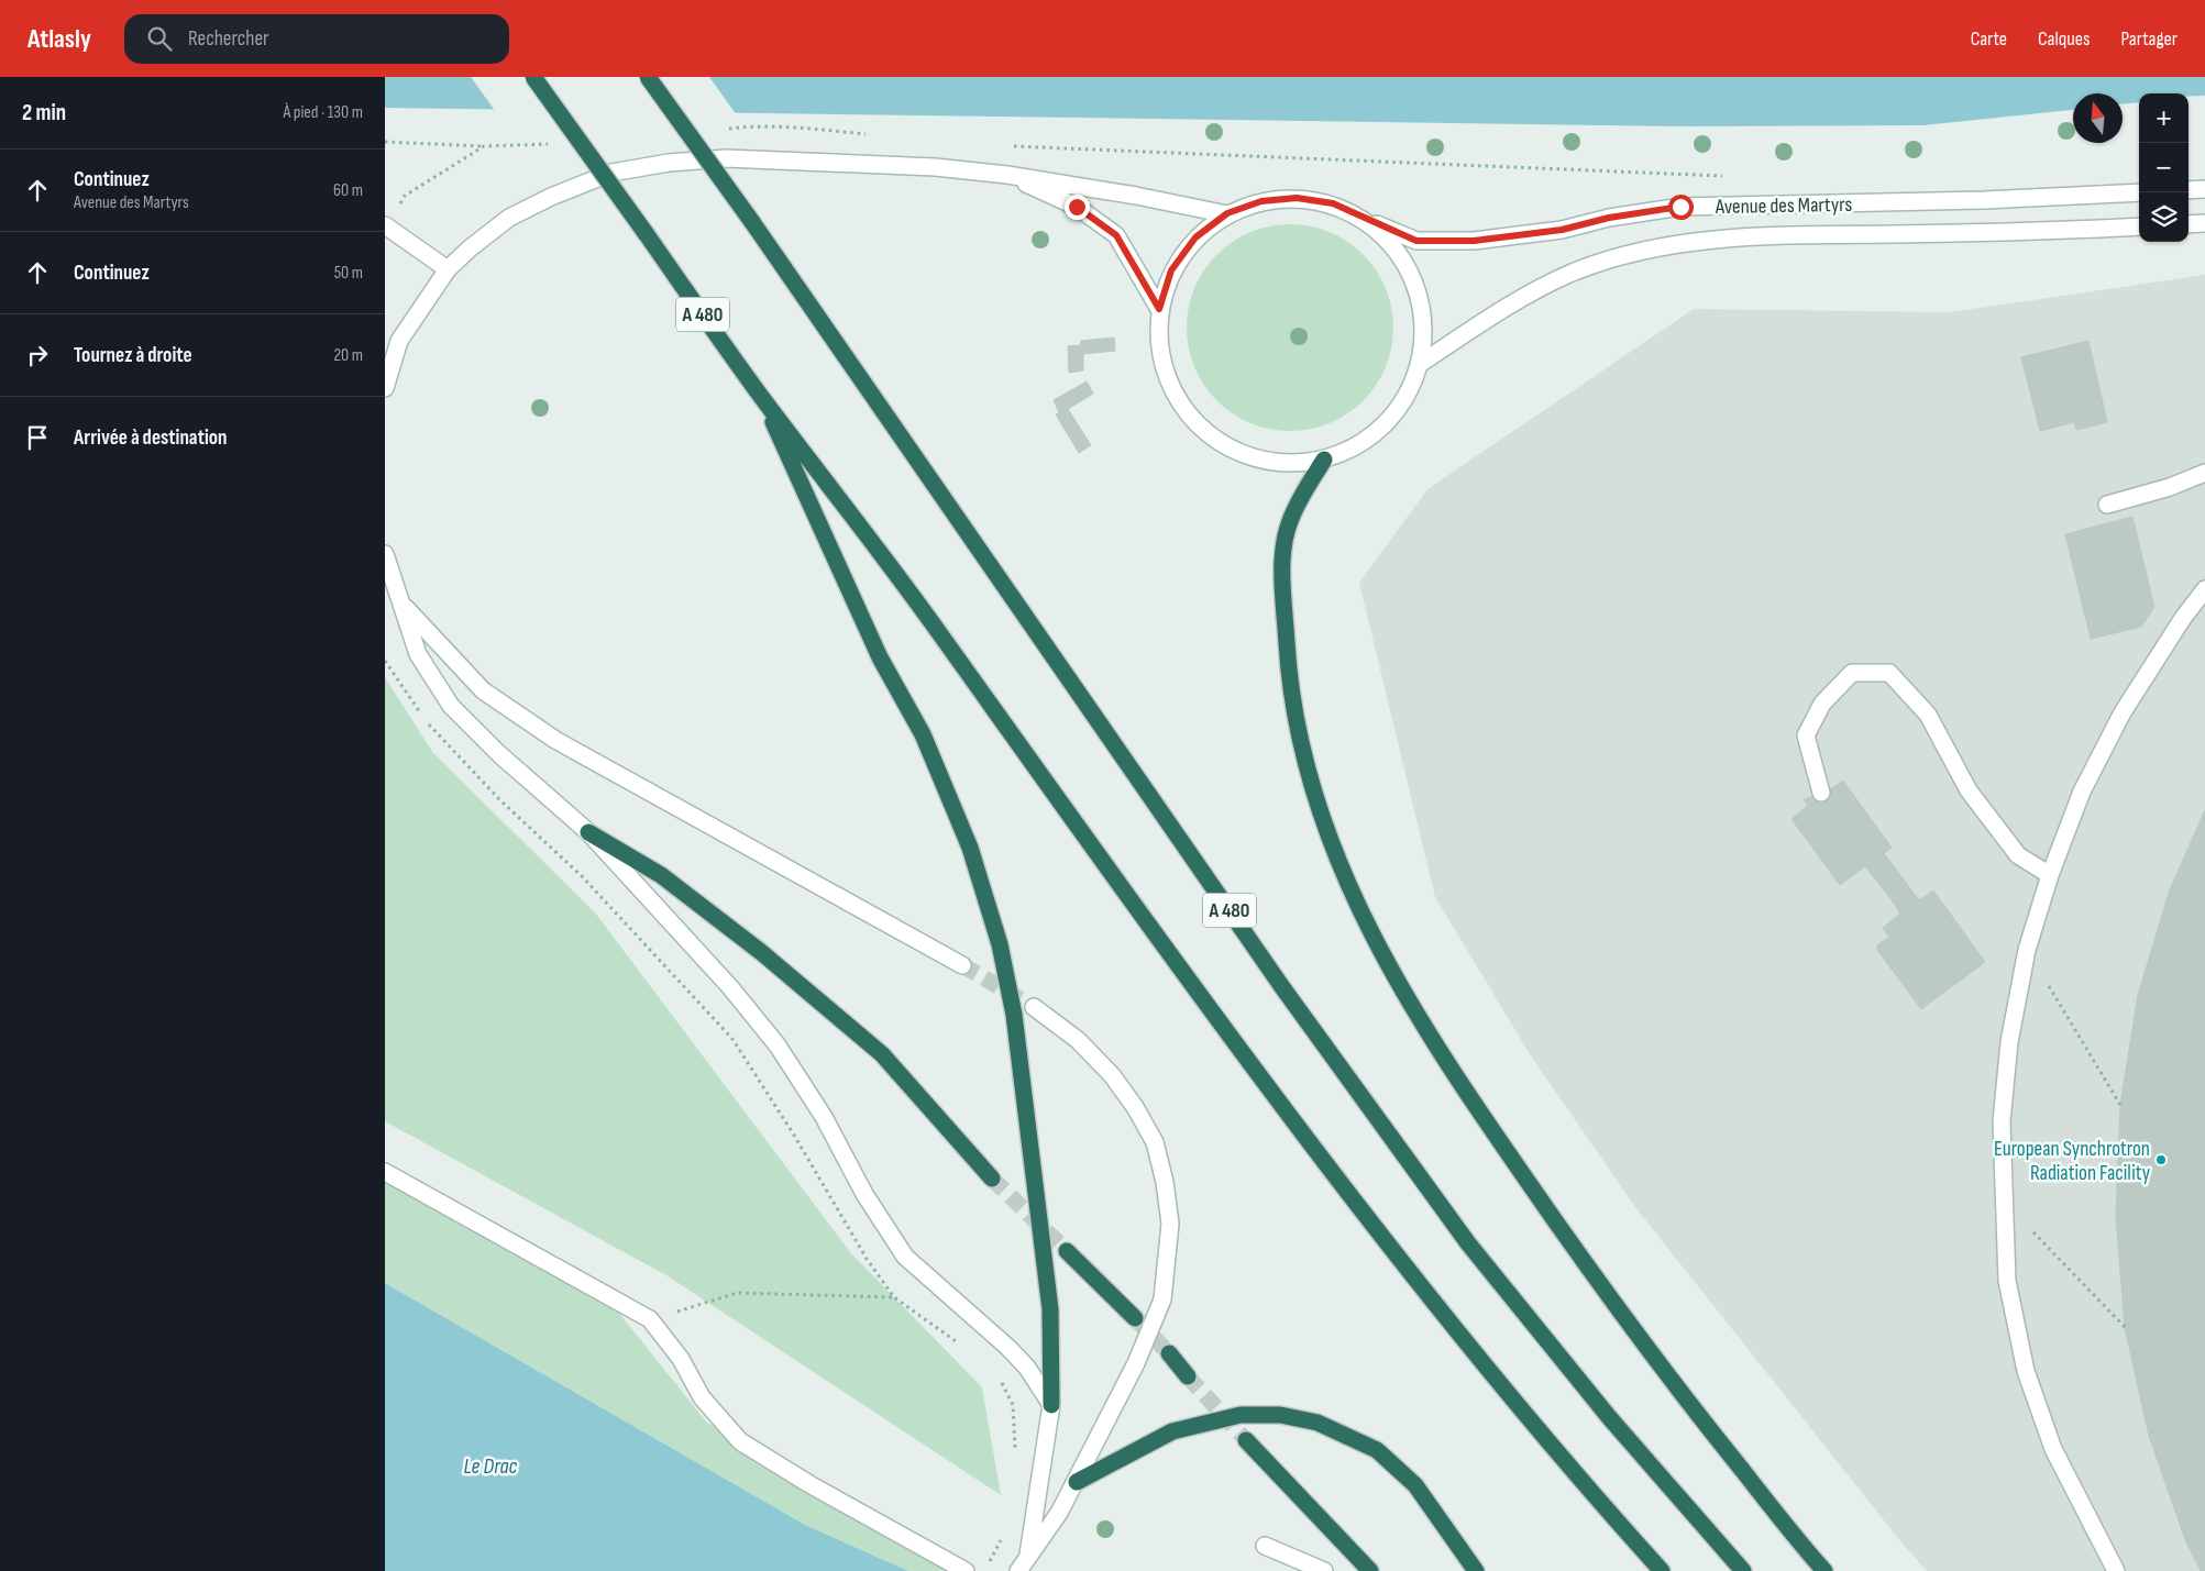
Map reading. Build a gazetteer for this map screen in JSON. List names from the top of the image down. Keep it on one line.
{"streets":{"highway":["A 480"],"main road":["Avenue des Martyrs"]},"water":["Le Drac"],"places":["European Synchrotron Radiation Facility"],"north":"top","page":{"header":"Atlasly","search":"Rechercher","nav":["Carte","Calques","Partager"],"heading":["2 min","À pied · 130 m"],"map_buttons":["+","−"],"list":[["Continuez","Avenue des Martyrs","60 m"],["Continuez","50 m"],["Tournez à droite","20 m"],"Arrivée à destination"]}}
